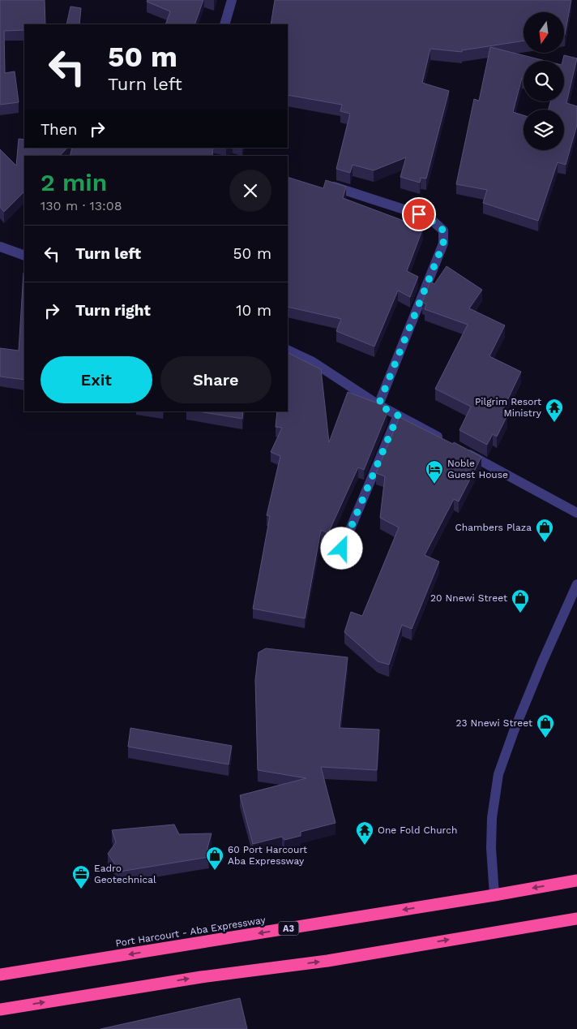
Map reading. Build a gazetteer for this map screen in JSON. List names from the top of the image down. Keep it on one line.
{"streets":{"highway":["A3","Port Harcourt - Aba Expressway"]},"places":{"temple":["Pilgrim Resort Ministry","One Fold Church"],"hotel":["Noble Guest House"],"shop":["Chambers Plaza","20 Nnewi Street","23 Nnewi Street","60 Port Harcourt Aba Expressway"],"office":["Eadro Geotechnical"]},"north":"bottom","page":{"turn":["50 m","Turn left"],"then":"Then","heading":["2 min","130 m · 13:08"],"list":[{"name":"Turn left","value":"50 m"},{"name":"Turn right","value":"10 m"}],"buttons":["Exit","Share"]}}
